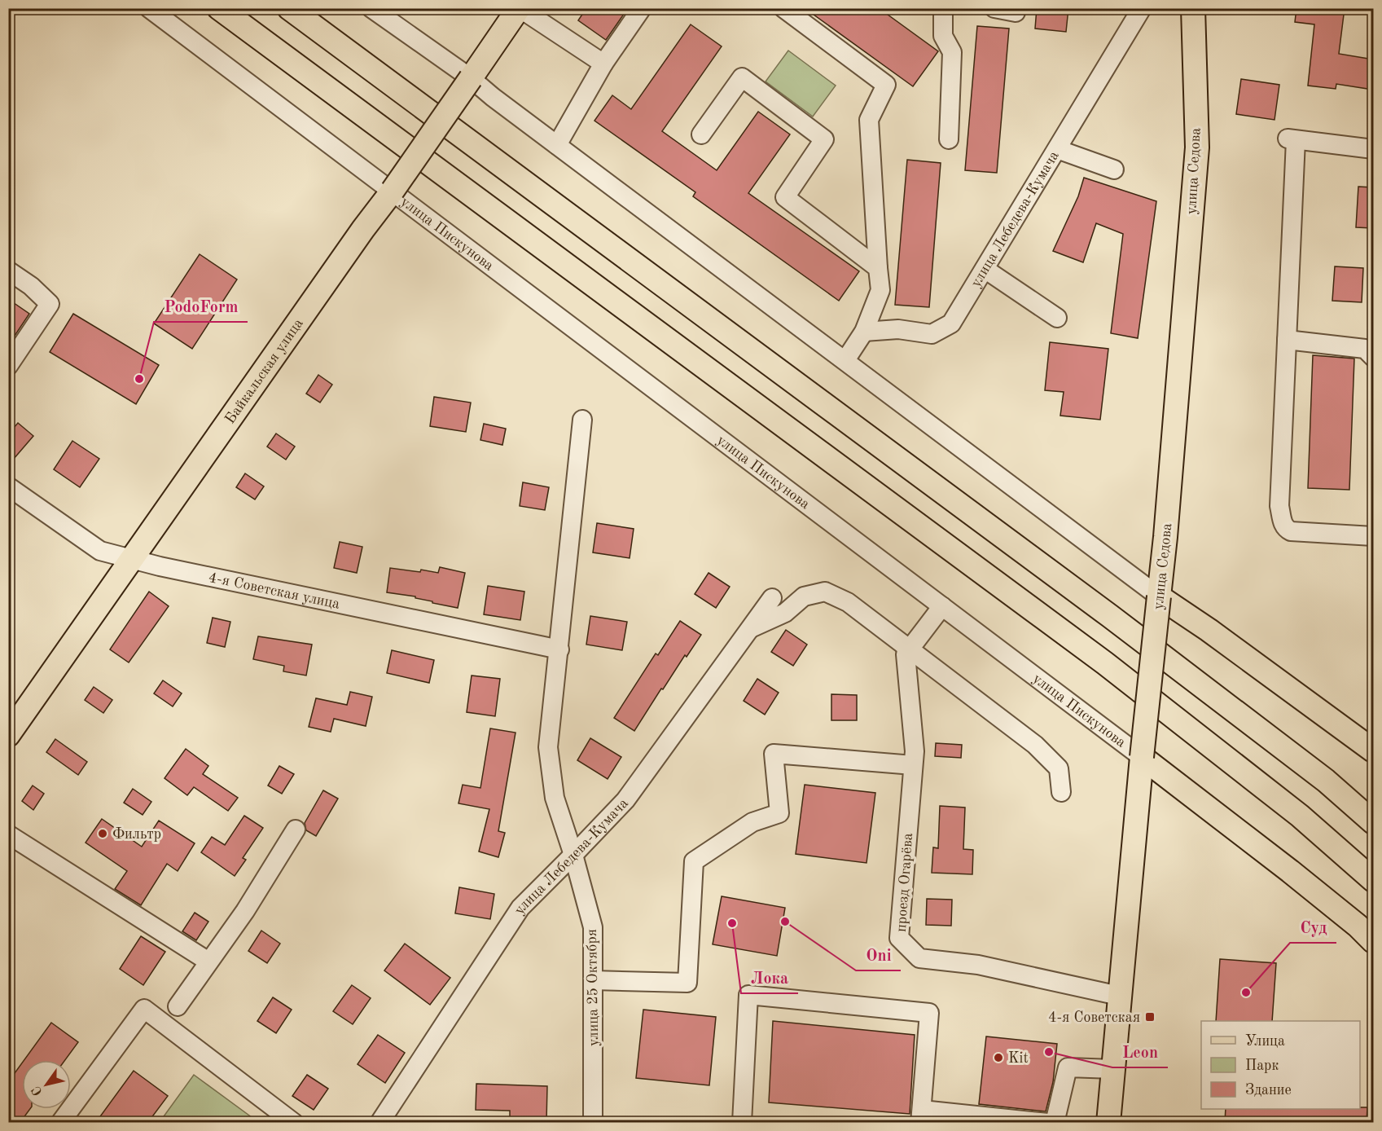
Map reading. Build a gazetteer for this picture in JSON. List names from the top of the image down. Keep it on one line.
{"streets":{"main road":["улица Седова","улица Пискунова","Байкальская улица"],"street":["улица Лебедева-Кумача","4-я Советская улица","проезд Огарёва","улица 25 Октября"]},"crossings":[["улица Седова","улица Пискунова"],["улица Седова","проезд Огарёва"],["улица Лебедева-Кумача","улица 25 Октября"],["улица Пискунова","Байкальская улица"],["Байкальская улица","4-я Советская улица"],["4-я Советская улица","улица 25 Октября"]],"places":{"other":["PodoForm","Фильтр","Oni","Лока","Суд","Leon","Kit"],"transit":["4-я Советская"]},"legend":["Улица","Парк","Здание"],"north":"bottom left"}
